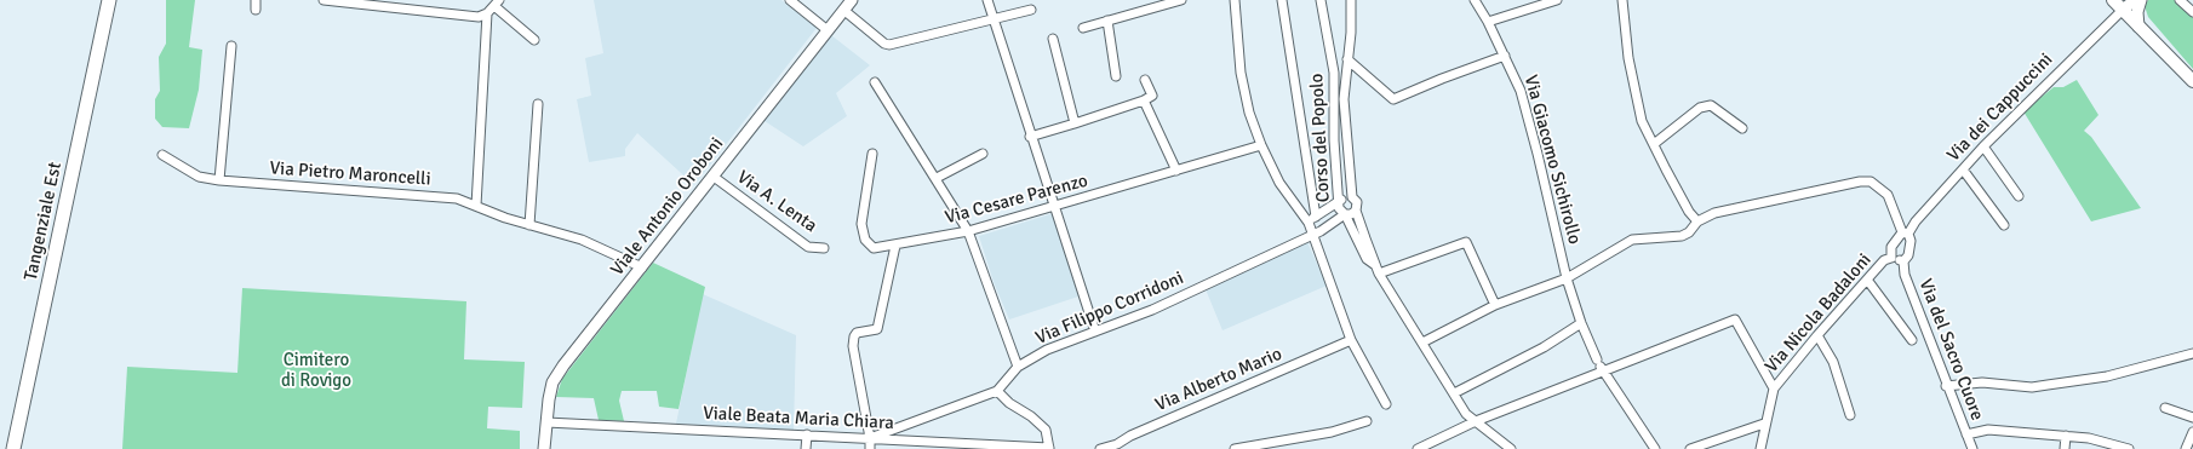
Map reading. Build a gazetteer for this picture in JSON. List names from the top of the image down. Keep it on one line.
{"streets":{"main road":["Tangenziale Est"],"street":["Via dei Cappuccini","Corso del Popolo","Via Giacomo Sichirollo","Via Pietro Maroncelli","Via Cesare Parenzo","Via A. Lenta","Viale Antonio Oroboni","Via Filippo Corridoni","Via Nicola Badaloni","Via del Sacro Cuore","Via Alberto Mario","Viale Beata Maria Chiara"]},"crossings":[["Via dei Cappuccini","Via Nicola Badaloni"],["Corso del Popolo","Via Filippo Corridoni"],["Via Pietro Maroncelli","Viale Antonio Oroboni"],["Via A. Lenta","Viale Antonio Oroboni"],["Viale Antonio Oroboni","Viale Beata Maria Chiara"],["Via Filippo Corridoni","Viale Beata Maria Chiara"],["Via Nicola Badaloni","Via del Sacro Cuore"]],"parks":["Cimitero di Rovigo"]}
